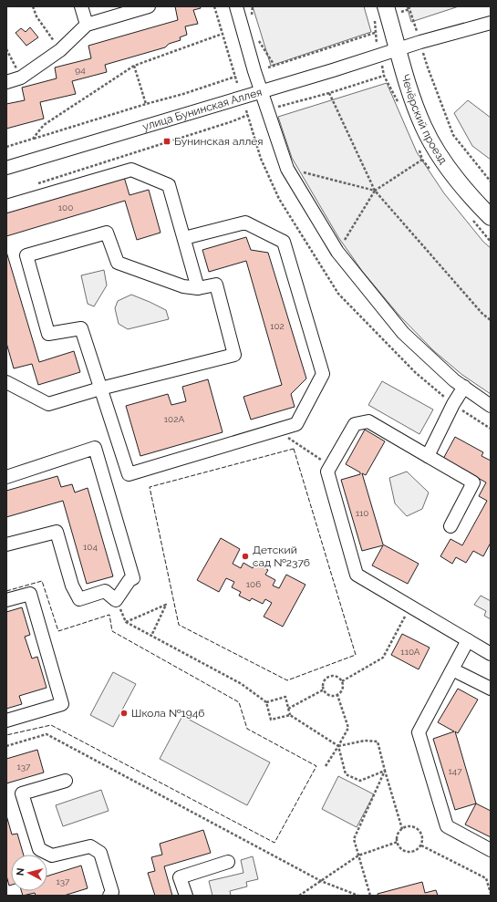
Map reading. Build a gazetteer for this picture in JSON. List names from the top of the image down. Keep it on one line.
{"streets":{"main road":["Чечёрский проезд"],"street":["улица Бунинская Аллея"]},"crossings":[["улица Бунинская Аллея","Чечёрский проезд"]],"places":{"transit":["Бунинская аллея"],"other":["Детский сад №2376","Школа №1946"]},"house_numbers":["94","100","102","102А","110","104","106","110А","137","147","137"],"north":"left"}
